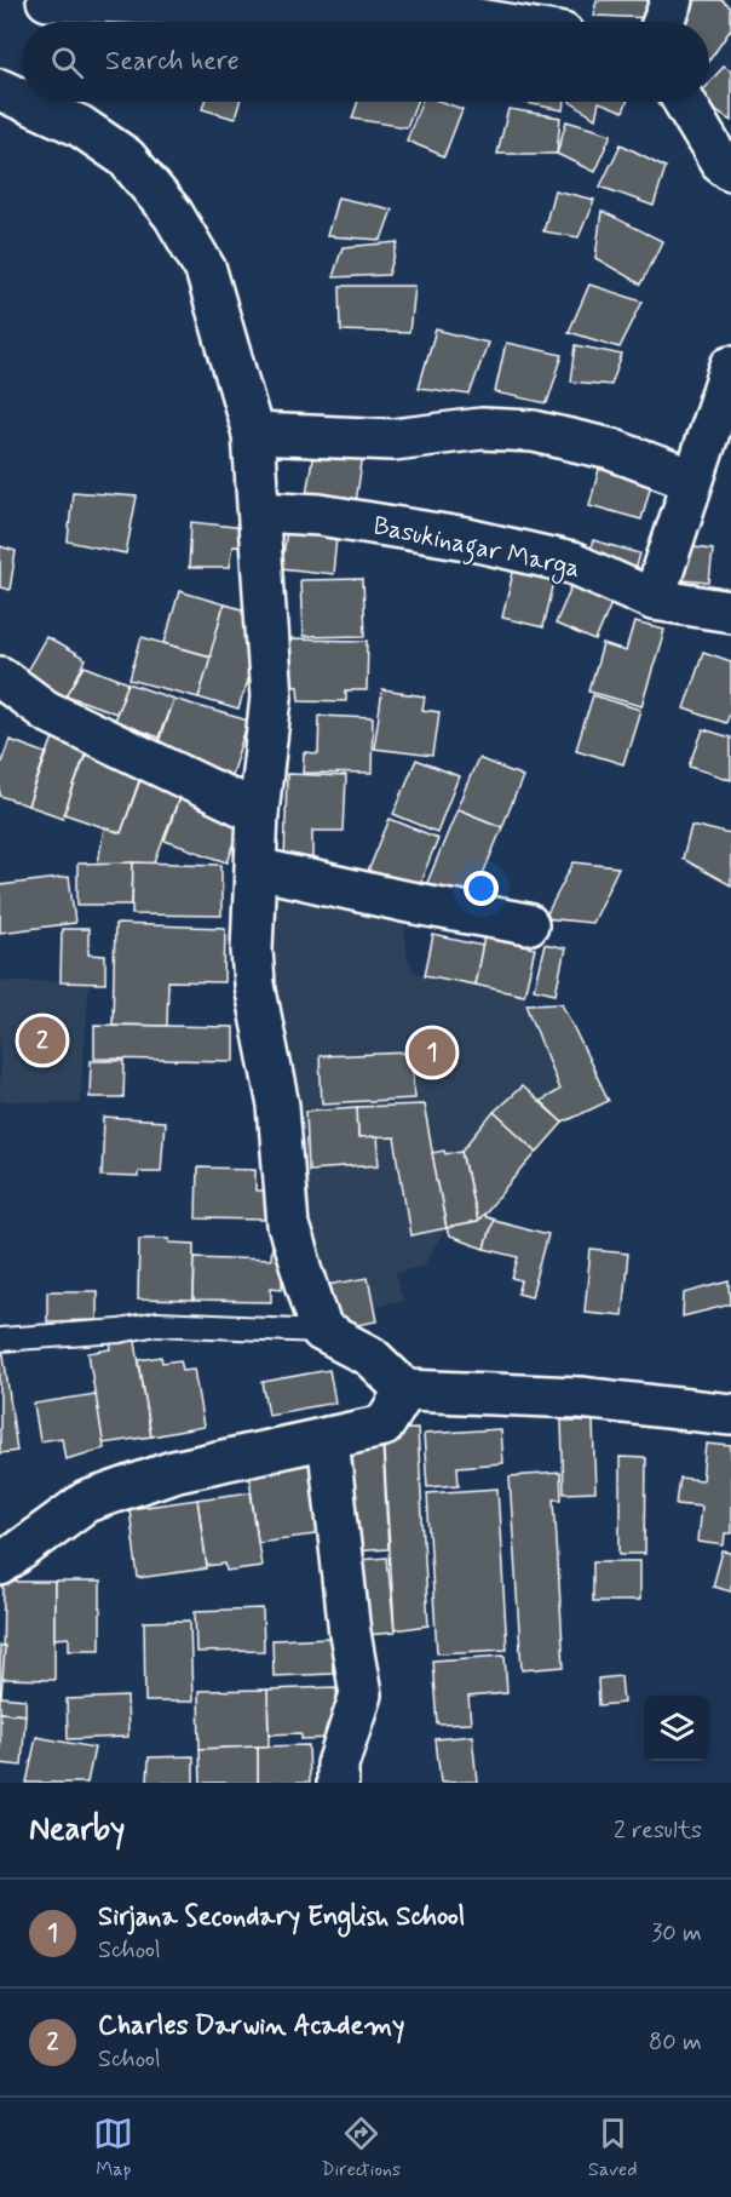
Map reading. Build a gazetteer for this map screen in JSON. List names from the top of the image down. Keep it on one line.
{"streets":{"street":["Basukinagar Marga"]},"page":{"search":"Search here","pins":["2","1"],"heading":["Nearby","2 results"],"list":[{"mark":"1","name":"Sirjana Secondary English School","note":"School","value":"30 m"},{"mark":"2","name":"Charles Darwin Academy","note":"School","value":"80 m"}],"nav":["Map","Directions","Saved"]}}
